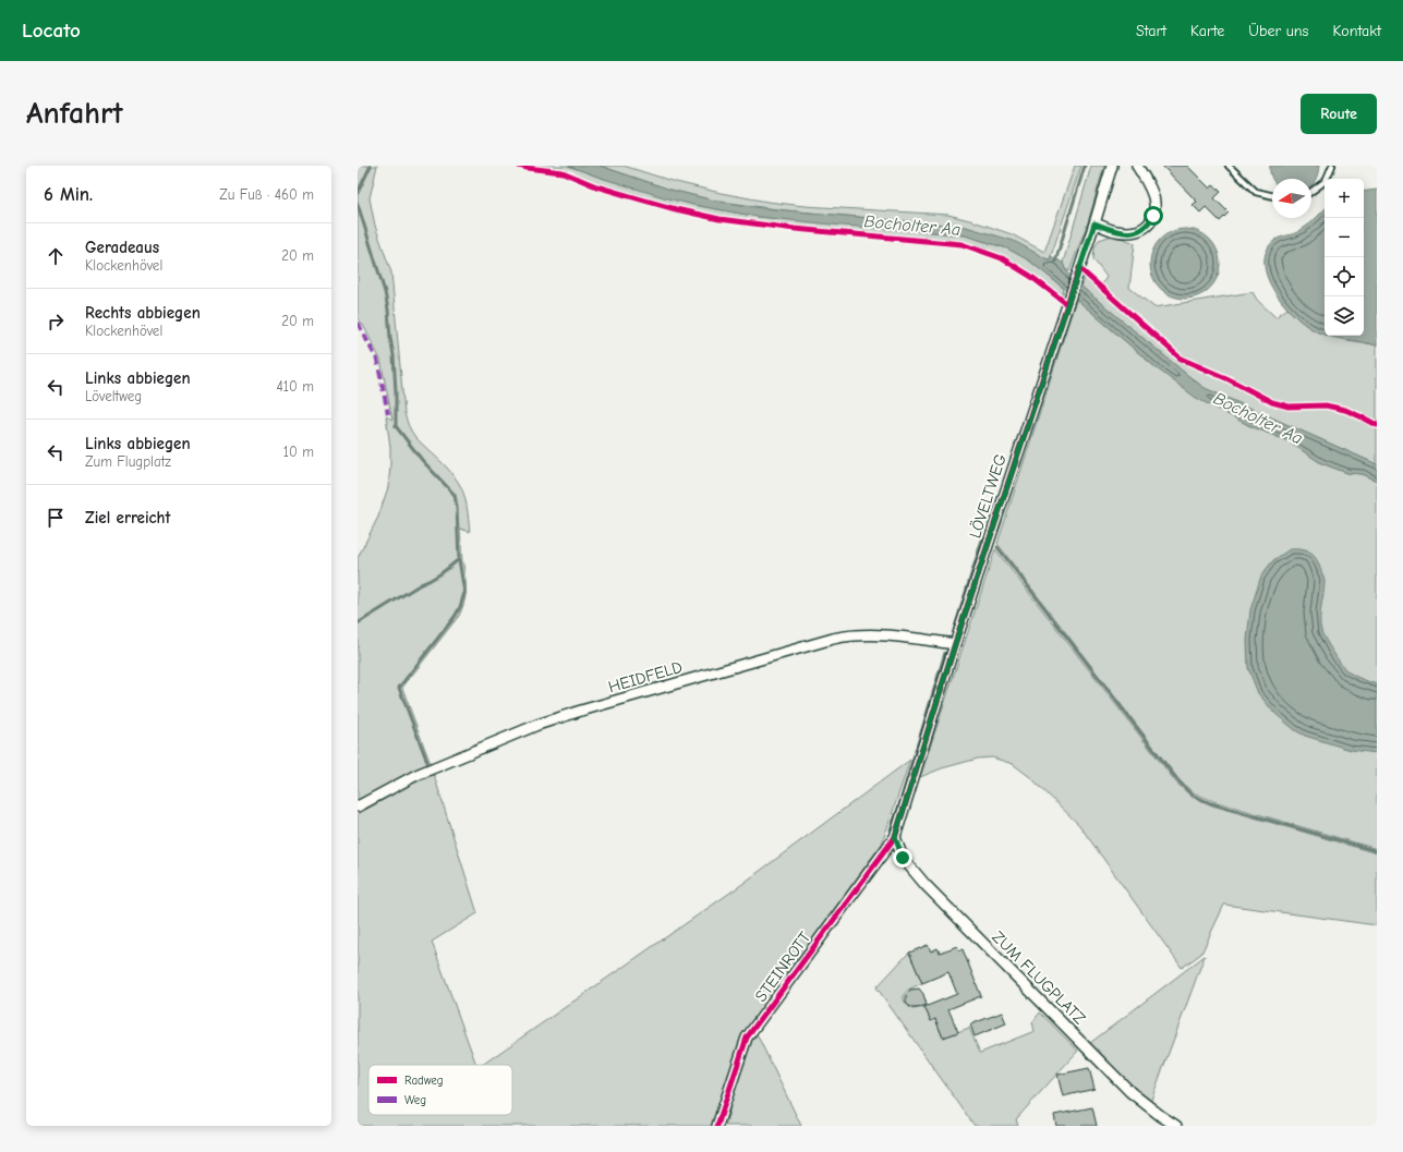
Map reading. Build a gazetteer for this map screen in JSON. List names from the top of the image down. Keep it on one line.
{"streets":{"street":["LÖVELTWEG","HEIDFELD","STEINROTT","ZUM FLUGPLATZ"]},"crossings":[["LÖVELTWEG","HEIDFELD"],["LÖVELTWEG","STEINROTT"],["LÖVELTWEG","ZUM FLUGPLATZ"],["STEINROTT","ZUM FLUGPLATZ"]],"water":["Bocholter Aa"],"legend":["Radweg","Weg"],"north":"left","page":{"header":"Locato","nav":["Start","Karte","Über uns","Kontakt"],"buttons":"Route","title":"Anfahrt","heading":["6 Min.","Zu Fuß · 460 m"],"map_buttons":["+","−"],"list":[["Geradeaus","Klockenhövel","20 m"],["Rechts abbiegen","Klockenhövel","20 m"],["Links abbiegen","Löveltweg","410 m"],["Links abbiegen","Zum Flugplatz","10 m"],"Ziel erreicht"]}}
